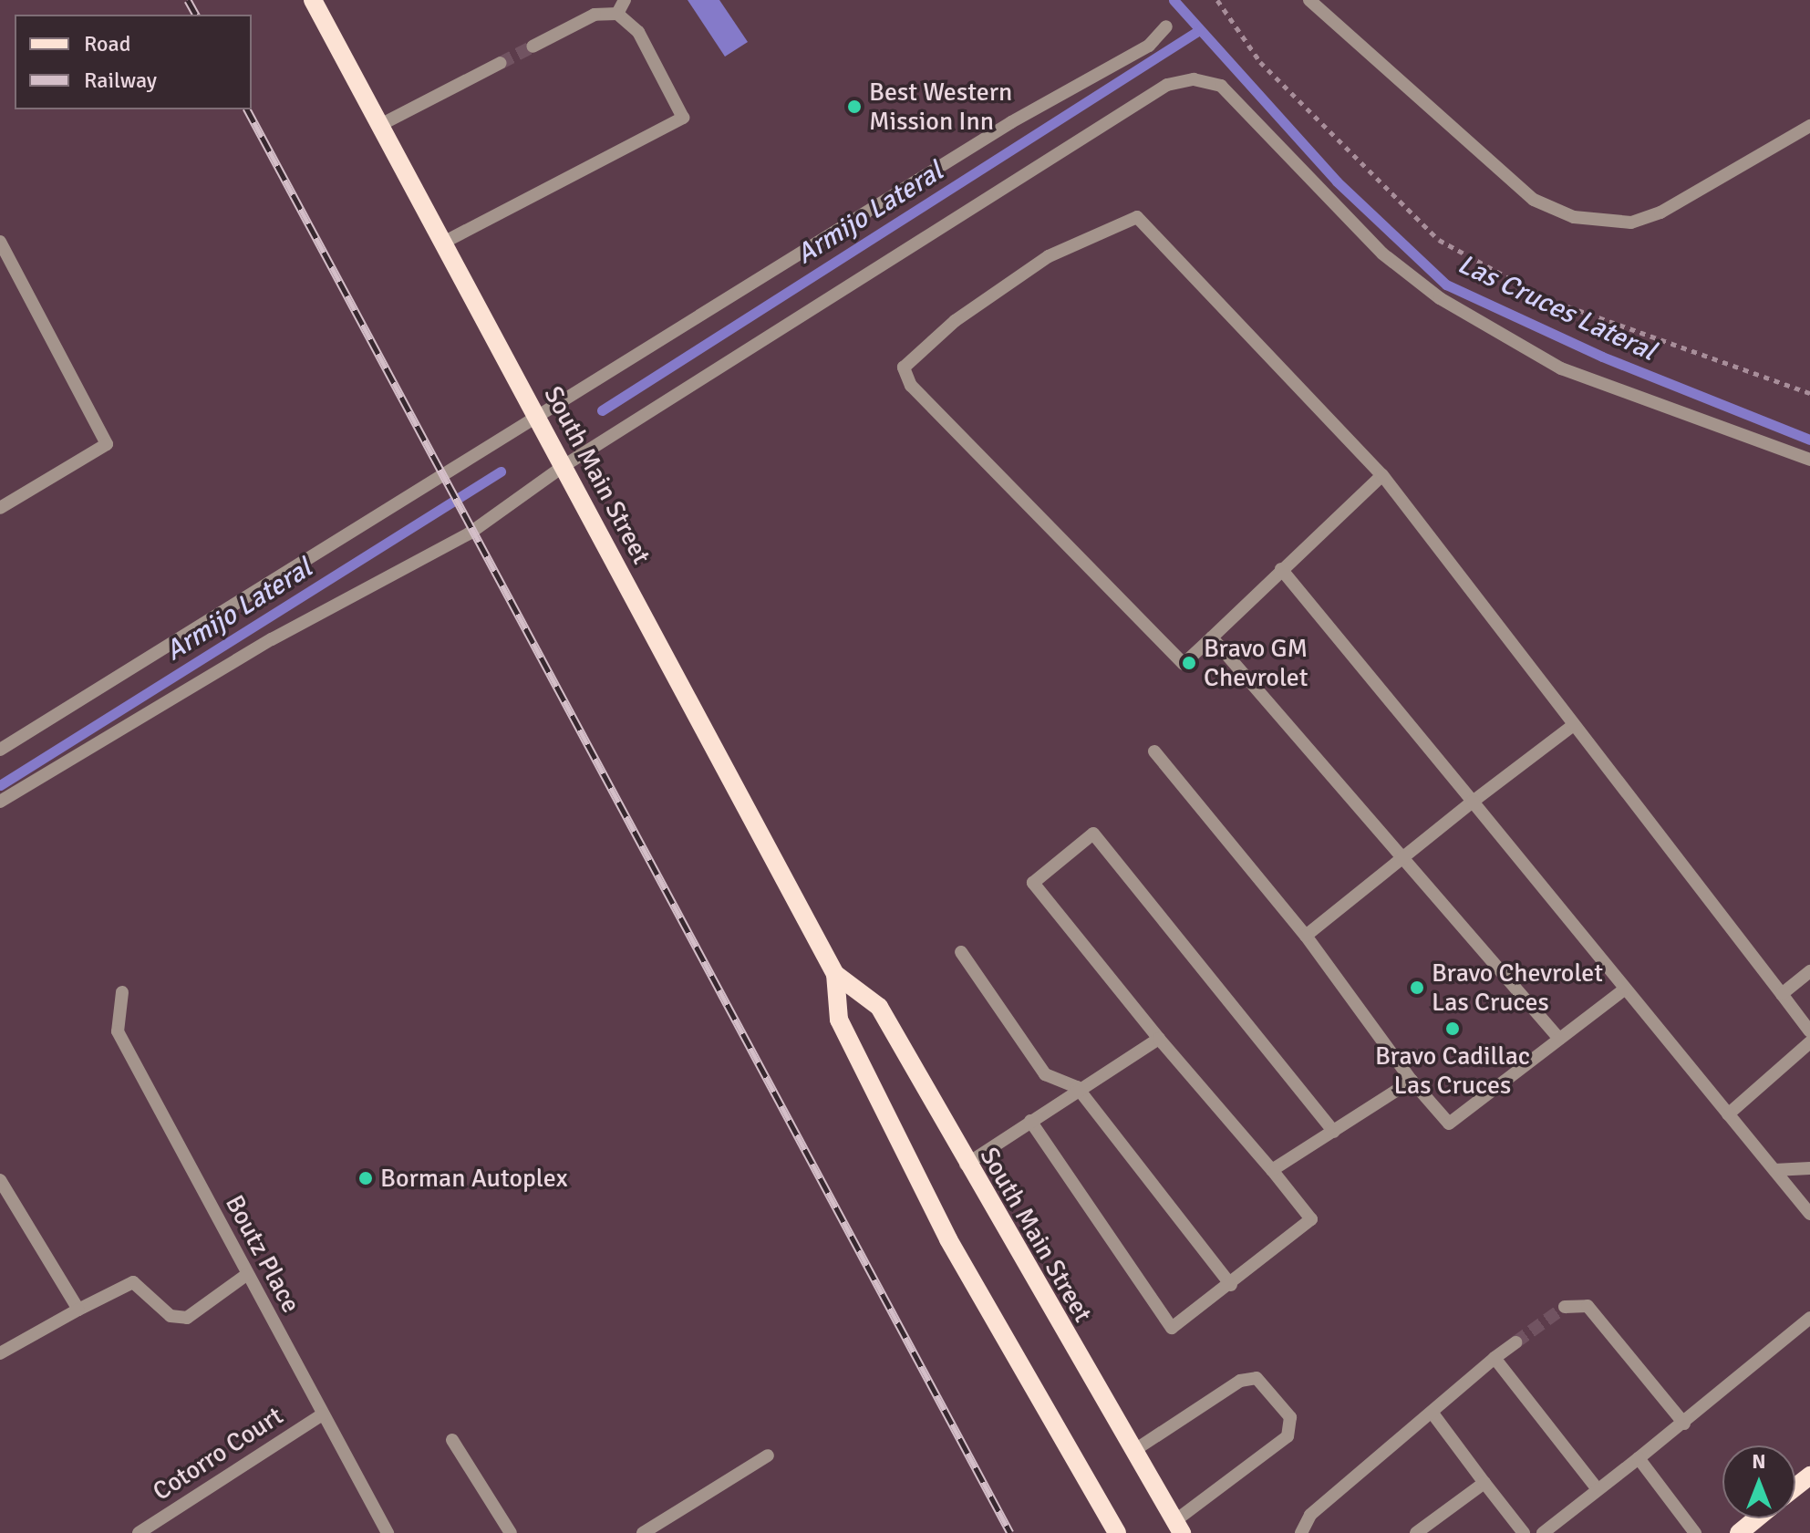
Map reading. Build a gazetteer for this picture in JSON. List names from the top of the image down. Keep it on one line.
{"streets":{"main road":["South Main Street"],"street":["Boutz Place","Cotorro Court"]},"crossings":[["Boutz Place","Cotorro Court"]],"water":["Armijo Lateral","Las Cruces Lateral"],"places":["Best Western Mission Inn","Bravo GM Chevrolet","Bravo Chevrolet Las Cruces","Bravo Cadillac Las Cruces","Borman Autoplex"],"legend":["Road","Railway"],"north":"top"}
